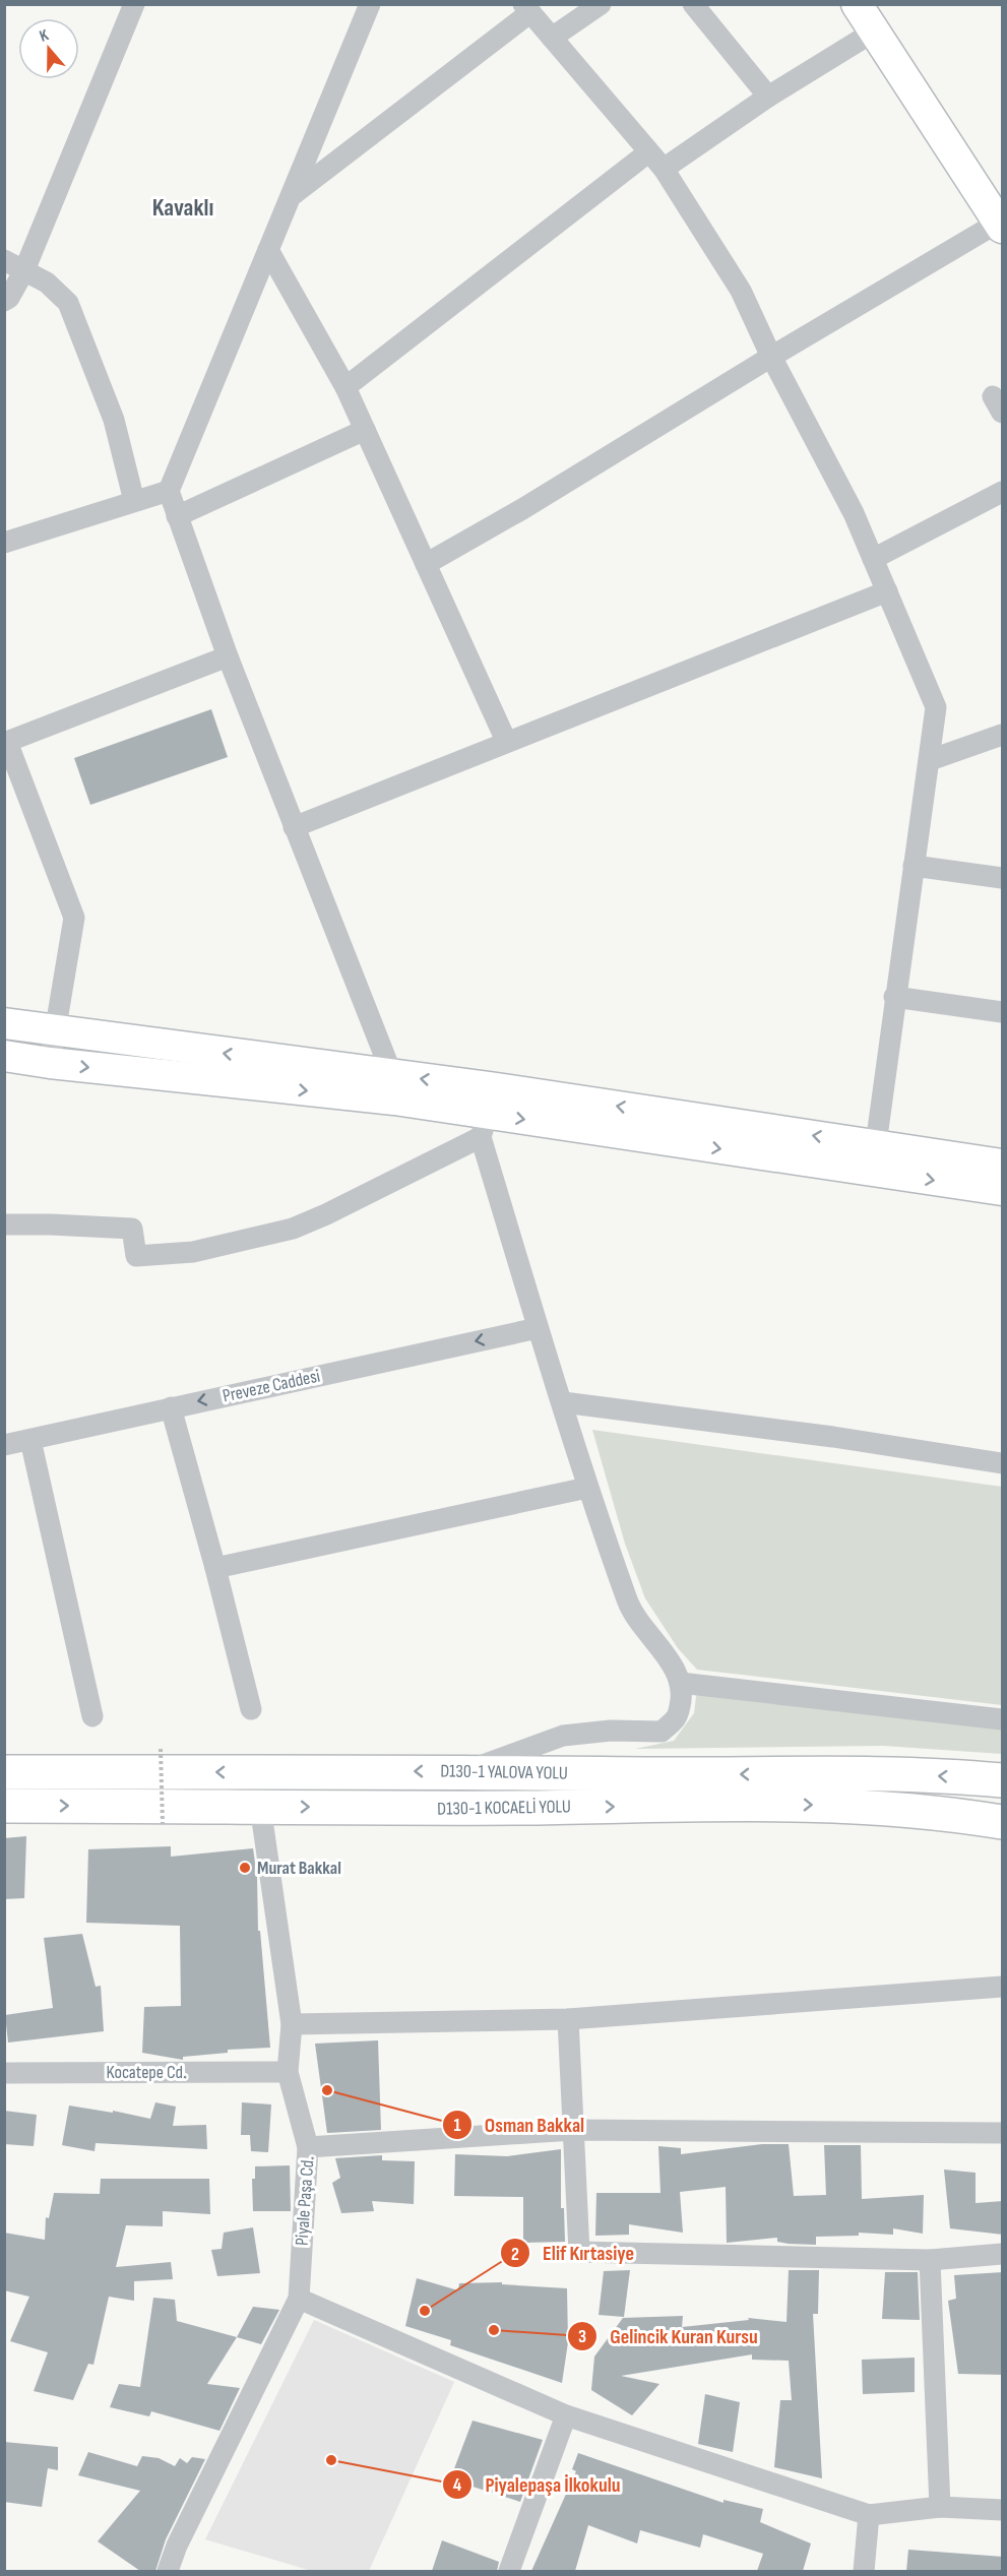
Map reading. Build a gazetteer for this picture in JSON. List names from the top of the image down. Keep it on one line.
{"streets":{"highway":["D130-1 YALOVA YOLU","D130-1 KOCAELİ YOLU"],"street":["Preveze Caddesi","Kocatepe Cd.","Piyale Paşa Cd."]},"crossings":[["D130-1 KOCAELİ YOLU","Piyale Paşa Cd."],["Kocatepe Cd.","Piyale Paşa Cd."]],"one_way":["D130-1 YALOVA YOLU","D130-1 KOCAELİ YOLU"],"districts":["Kavaklı"],"places":["Murat Bakkal","Osman Bakkal","Elif Kırtasiye","Gelincik Kuran Kursu","Piyalepaşa İlkokulu"],"north":"top"}
